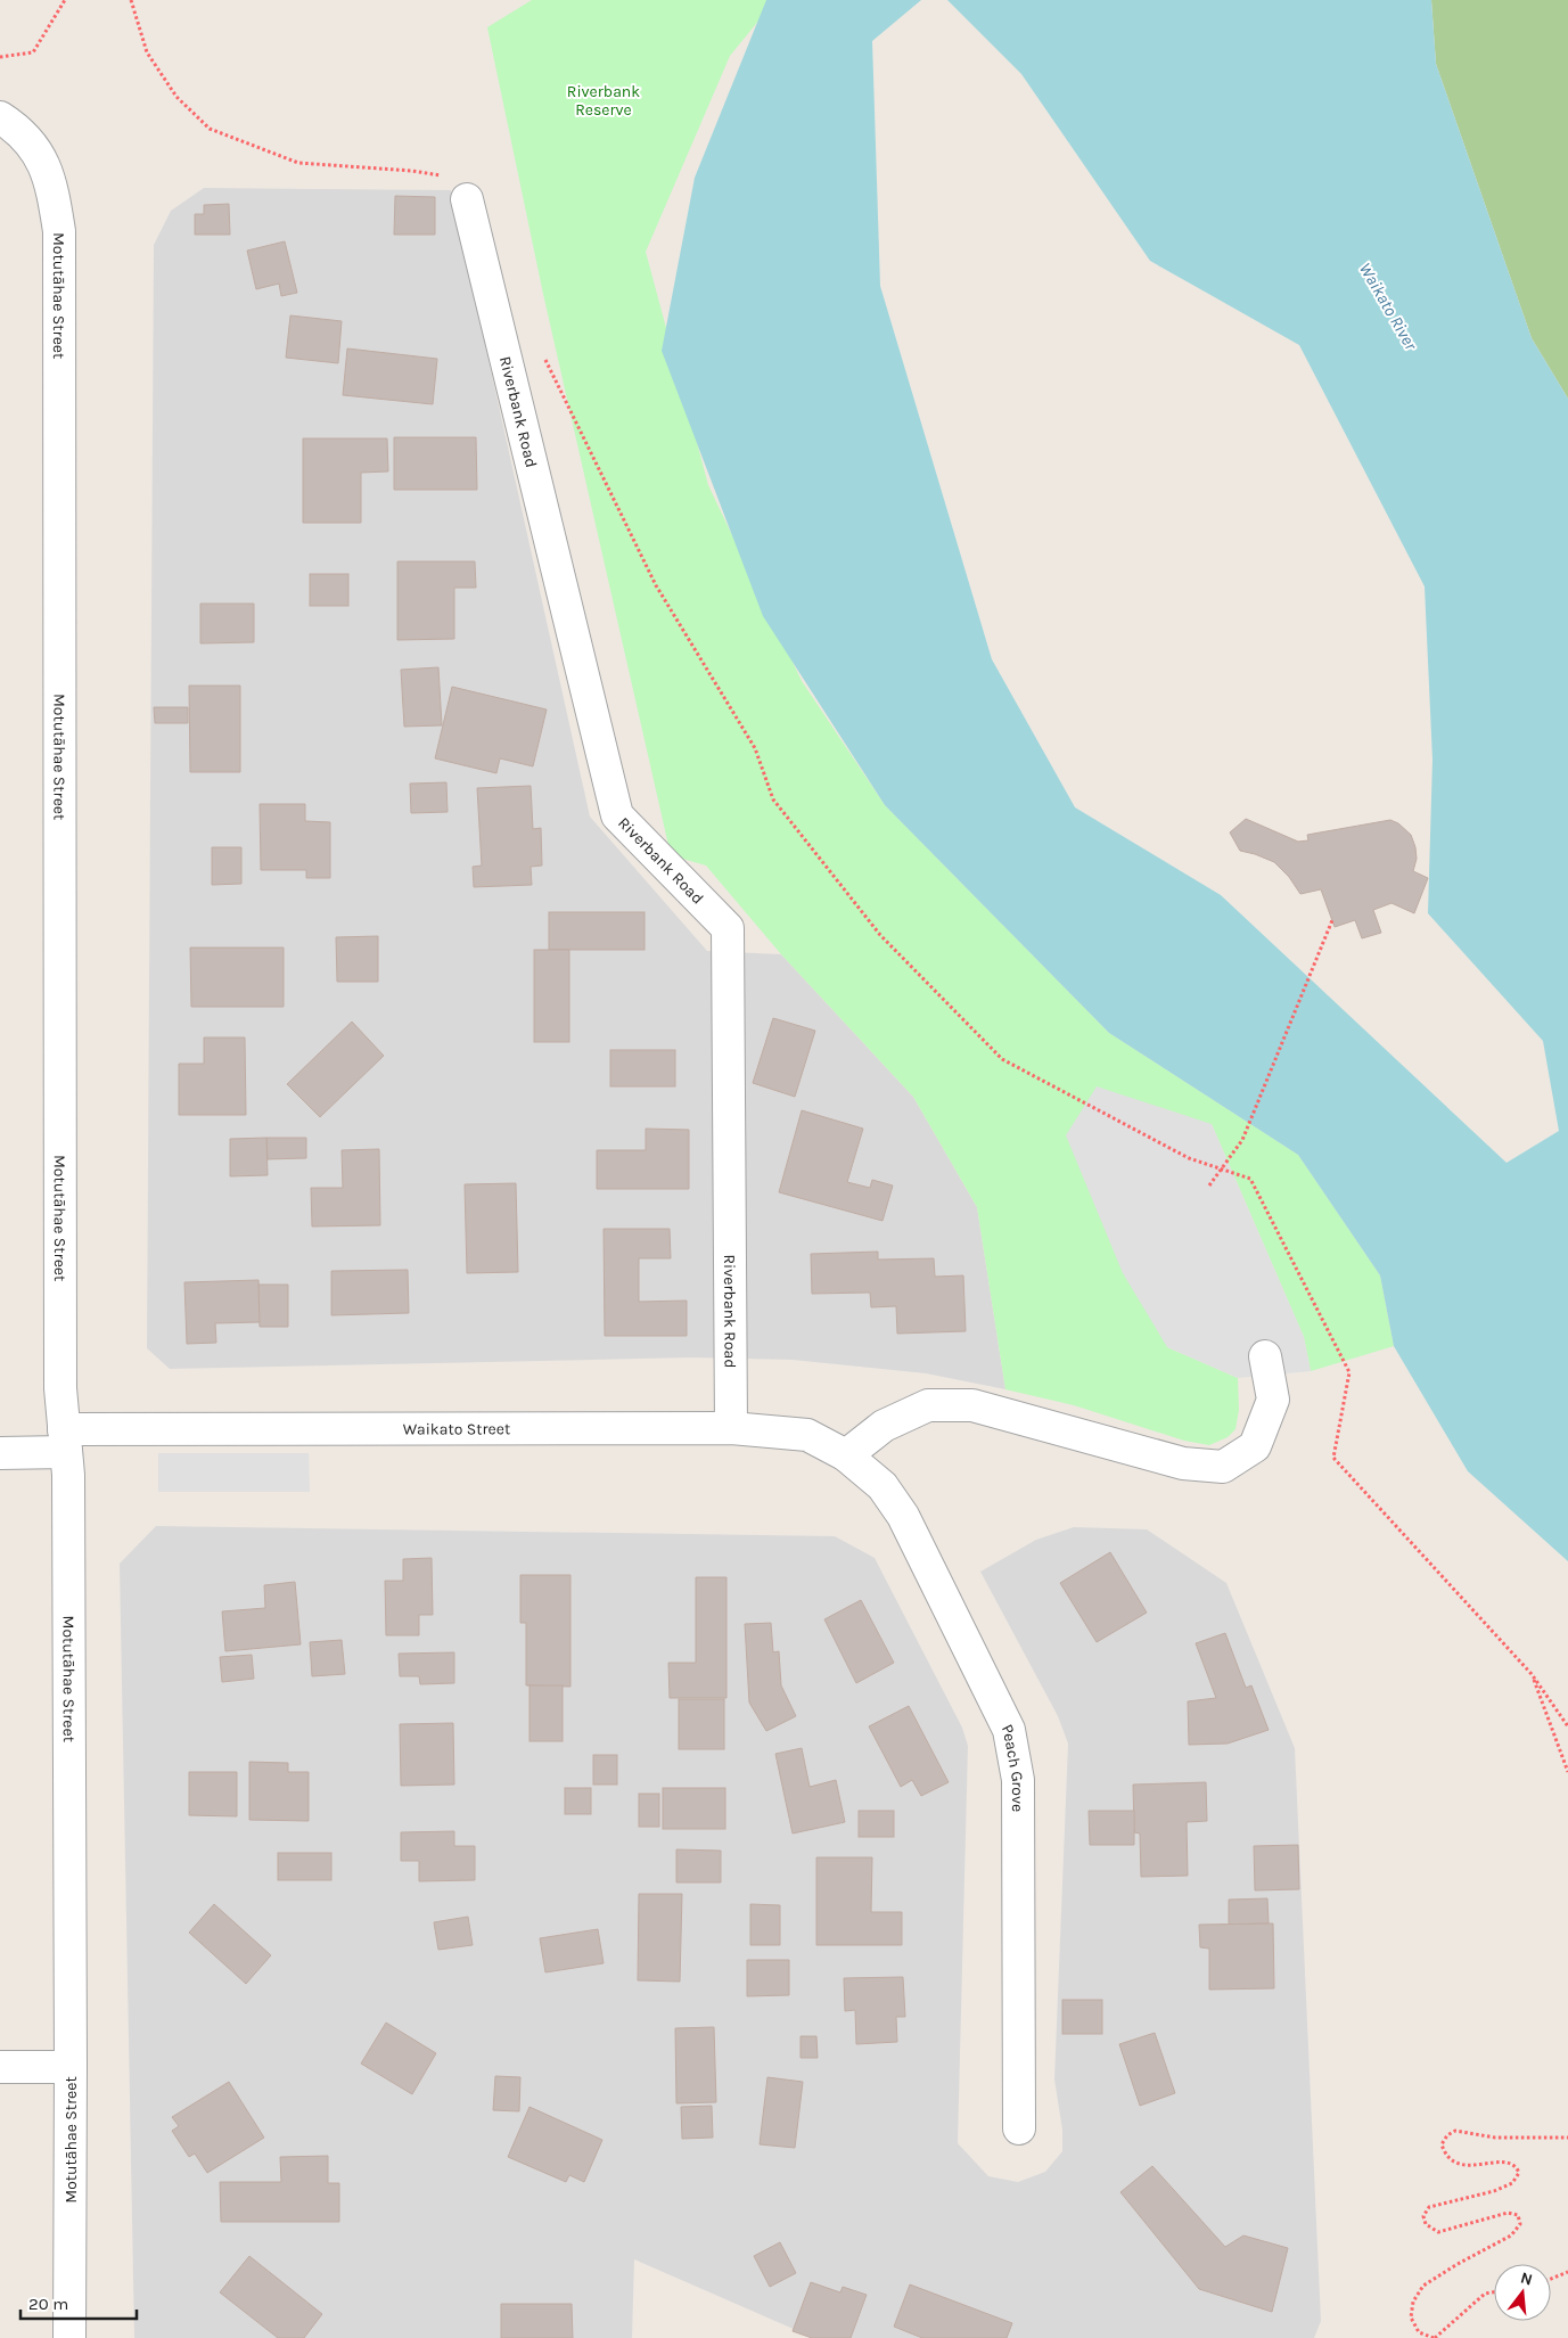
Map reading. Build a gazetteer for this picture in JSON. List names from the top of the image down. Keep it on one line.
{"streets":{"street":["Motutāhae Street","Riverbank Road","Waikato Street","Peach Grove"]},"crossings":[["Motutāhae Street","Waikato Street"],["Riverbank Road","Waikato Street"],["Waikato Street","Peach Grove"]],"water":["Waikato River"],"parks":["Riverbank Reserve"],"scale_bar":"20 m","north":"top"}
